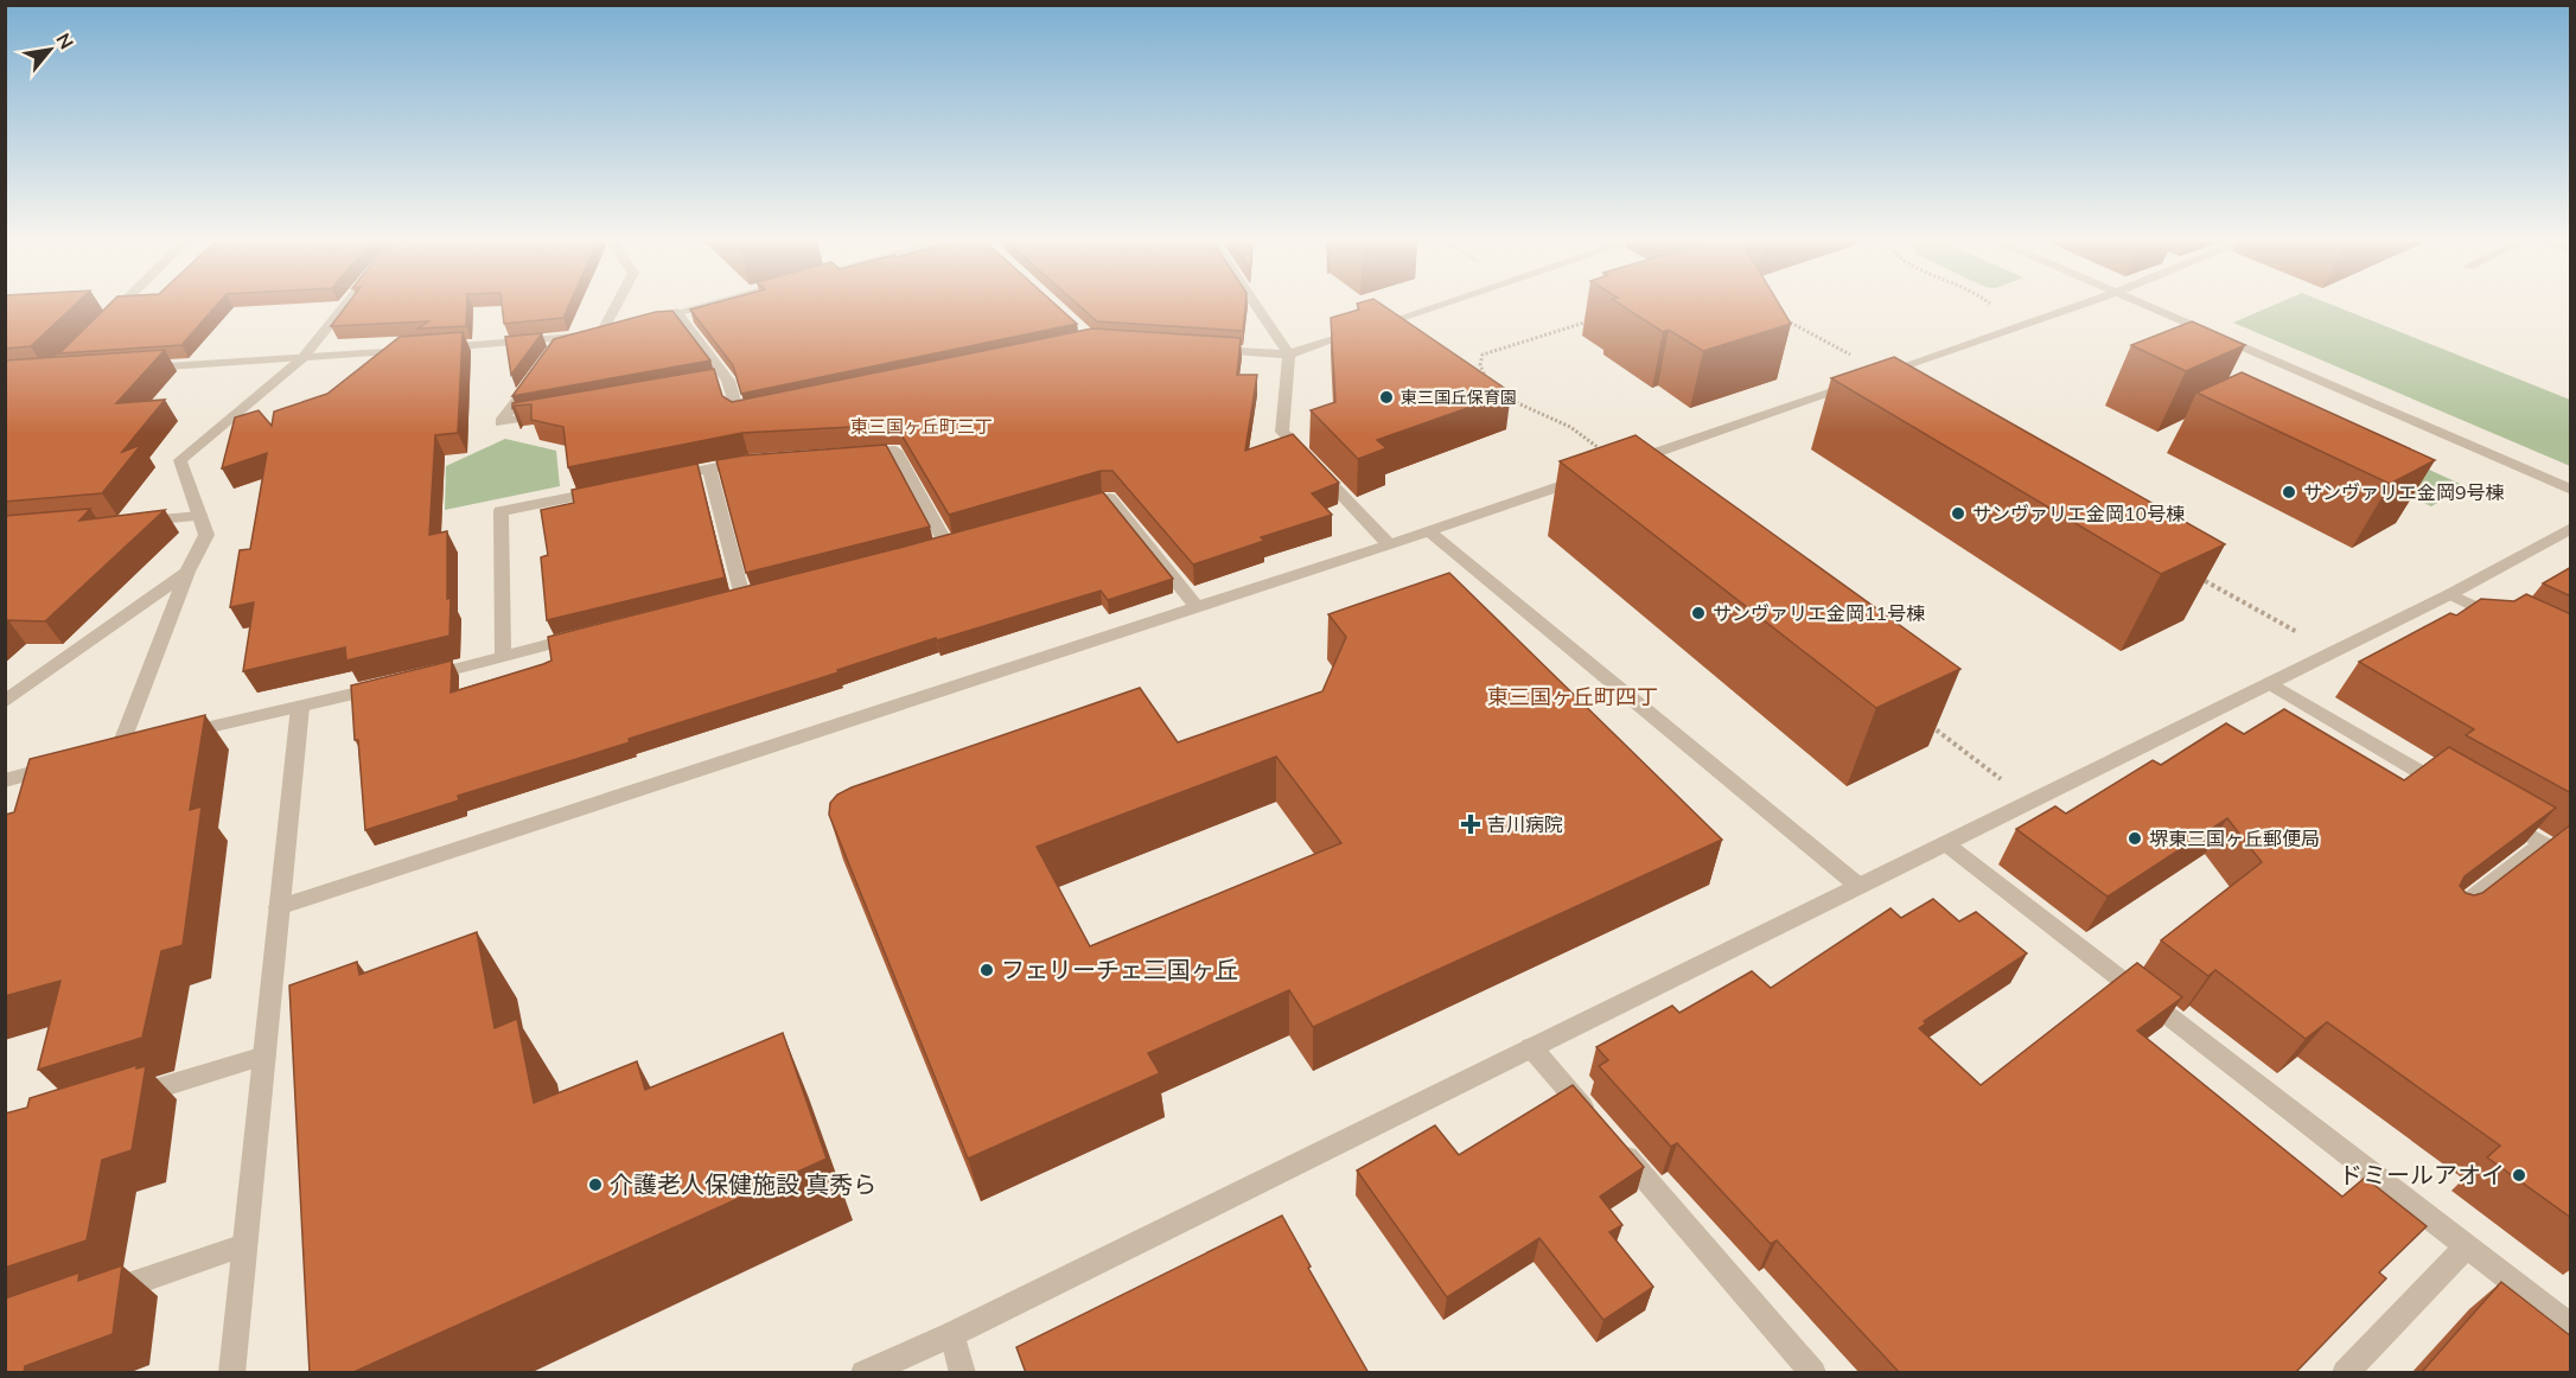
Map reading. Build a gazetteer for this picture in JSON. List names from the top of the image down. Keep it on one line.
{"districts":["東三国ヶ丘町三丁","東三国ヶ丘町四丁"],"places":{"other":["東三国丘保育園","サンヴァリエ金岡9号棟","サンヴァリエ金岡10号棟","サンヴァリエ金岡11号棟","堺東三国ヶ丘郵便局","フェリーチェ三国ヶ丘","ドミールアオイ","介護老人保健施設 真秀ら"],"health":["吉川病院"]},"north":"top right"}
